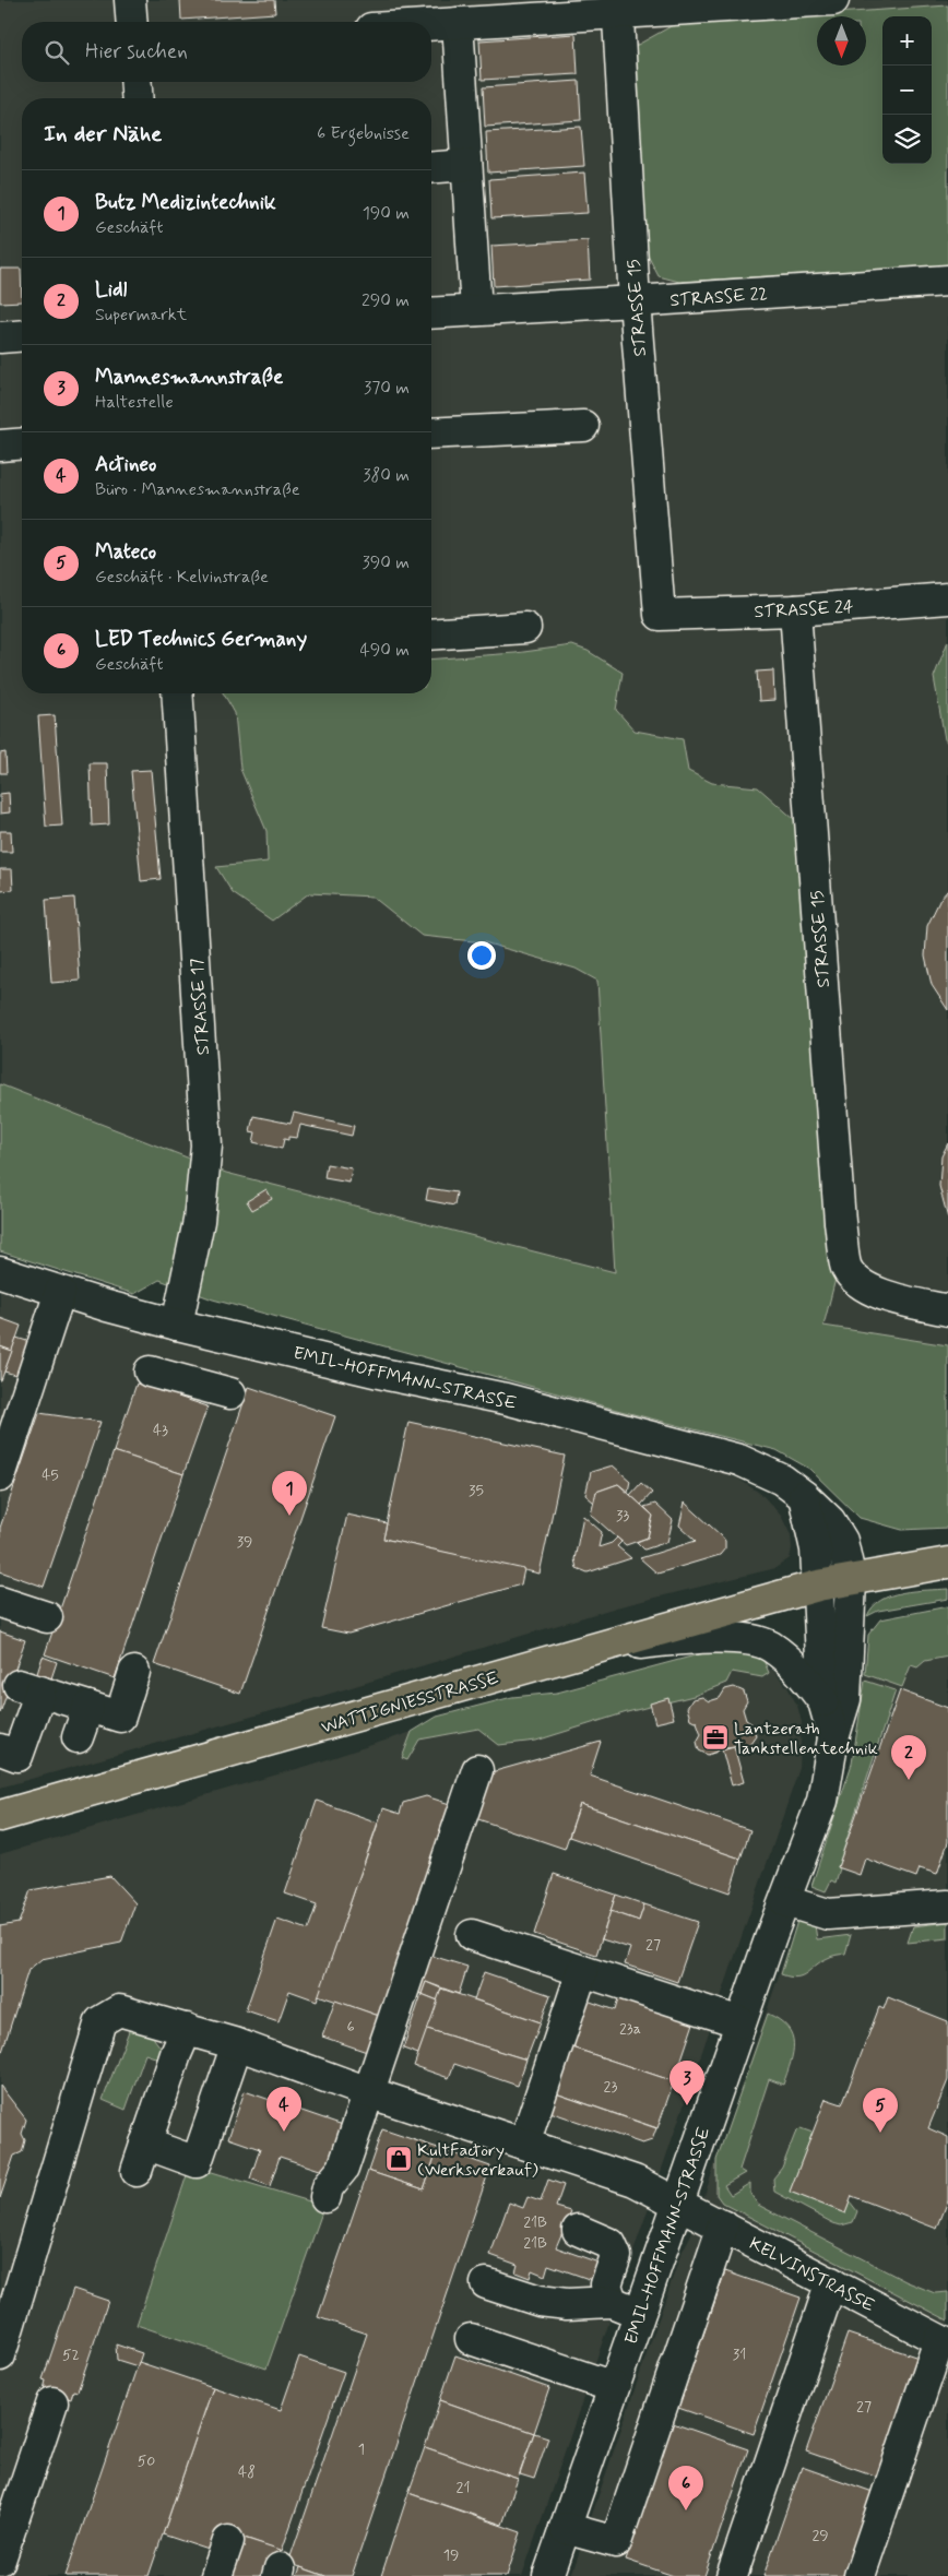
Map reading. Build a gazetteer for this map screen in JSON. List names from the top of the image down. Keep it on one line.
{"streets":{"main road":["WATTIGNIESSTRASSE"],"street":["STRASSE 22","STRASSE 15","STRASSE 24","STRASSE 17","EMIL-HOFFMANN-STRASSE","KELVINSTRASSE"]},"crossings":[["STRASSE 22","STRASSE 15"],["STRASSE 15","STRASSE 24"],["STRASSE 17","EMIL-HOFFMANN-STRASSE"],["EMIL-HOFFMANN-STRASSE","WATTIGNIESSTRASSE"],["EMIL-HOFFMANN-STRASSE","KELVINSTRASSE"]],"places":{"office":["Lantzerath Tankstellentechnik"],"shop":["KultFactory (Werksverkauf)"]},"house_numbers":["43","45","35","33","39","27","6","23a","23","21B","21B","31","52","27","1","50","48","21","29","19"],"north":"bottom","page":{"map_buttons":["+","−"],"search":"Hier suchen","heading":["In der Nähe","6 Ergebnisse"],"list":[{"mark":"1","name":"Butz Medizintechnik","note":"Geschäft","value":"190 m"},{"mark":"2","name":"Lidl","note":"Supermarkt","value":"290 m"},{"mark":"3","name":"Mannesmannstraße","note":"Haltestelle","value":"370 m"},{"mark":"4","name":"Actineo","note":"Büro · Mannesmannstraße","value":"380 m"},{"mark":"5","name":"Mateco","note":"Geschäft · Kelvinstraße","value":"390 m"},{"mark":"6","name":"LED Technics Germany","note":"Geschäft","value":"490 m"}],"pins":["1","2","3","4","5","6"]}}
